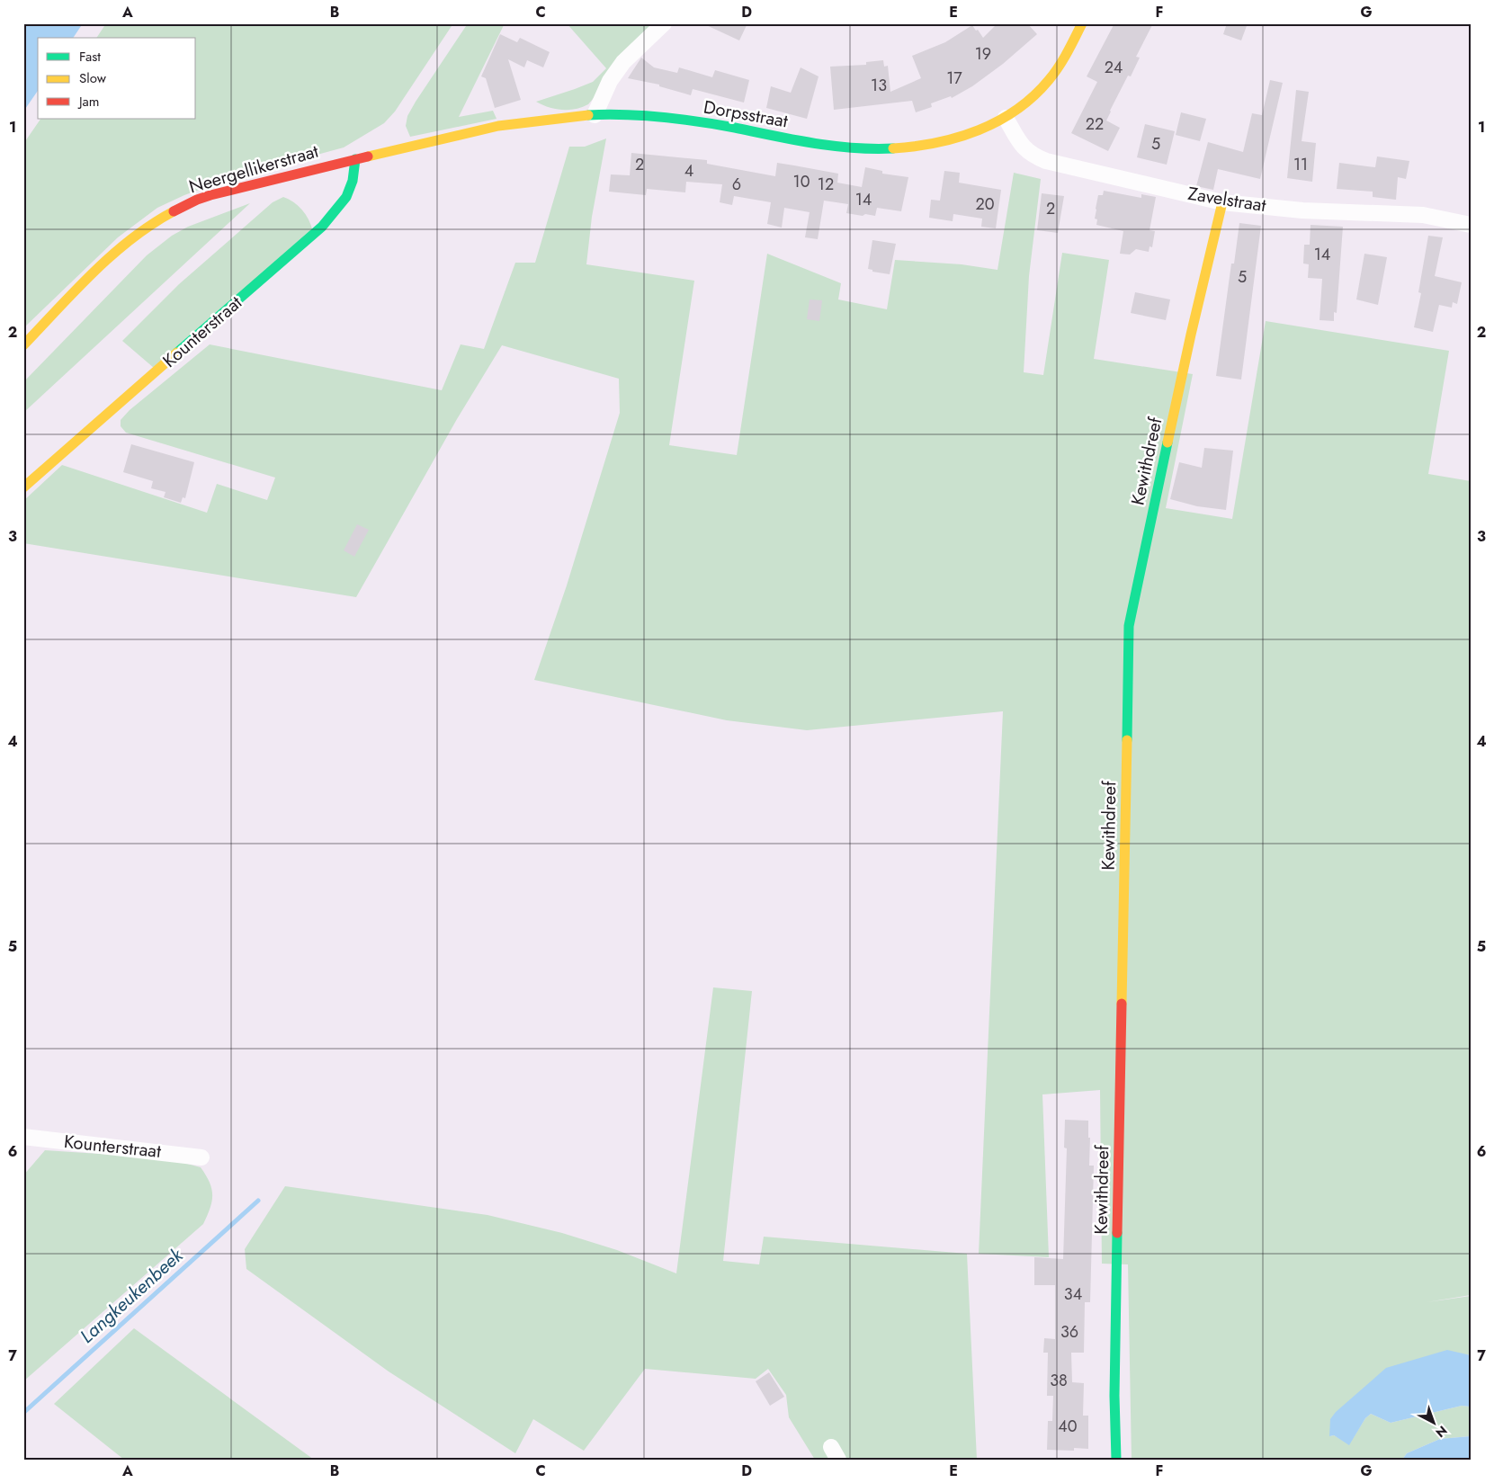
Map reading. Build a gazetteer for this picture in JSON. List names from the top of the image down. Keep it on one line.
{"streets":{"street":["Dorpsstraat","Neergellikerstraat","Zavelstraat","Kounterstraat","Kewithdreef"]},"crossings":[["Dorpsstraat","Neergellikerstraat"],["Dorpsstraat","Zavelstraat"],["Dorpsstraat","Kounterstraat"],["Neergellikerstraat","Kounterstraat"],["Zavelstraat","Kewithdreef"]],"water":["Langkeukenbeek"],"house_numbers":["19","24","17","13","22","5","2","11","4","10","6","12","14","20","2","14","5","34","36","38","40"],"legend":["Fast","Slow","Jam"],"north":"bottom right","grid":{"columns":["A","B","C","D","E","F","G"],"rows":["1","2","3","4","5","6","7"]}}
